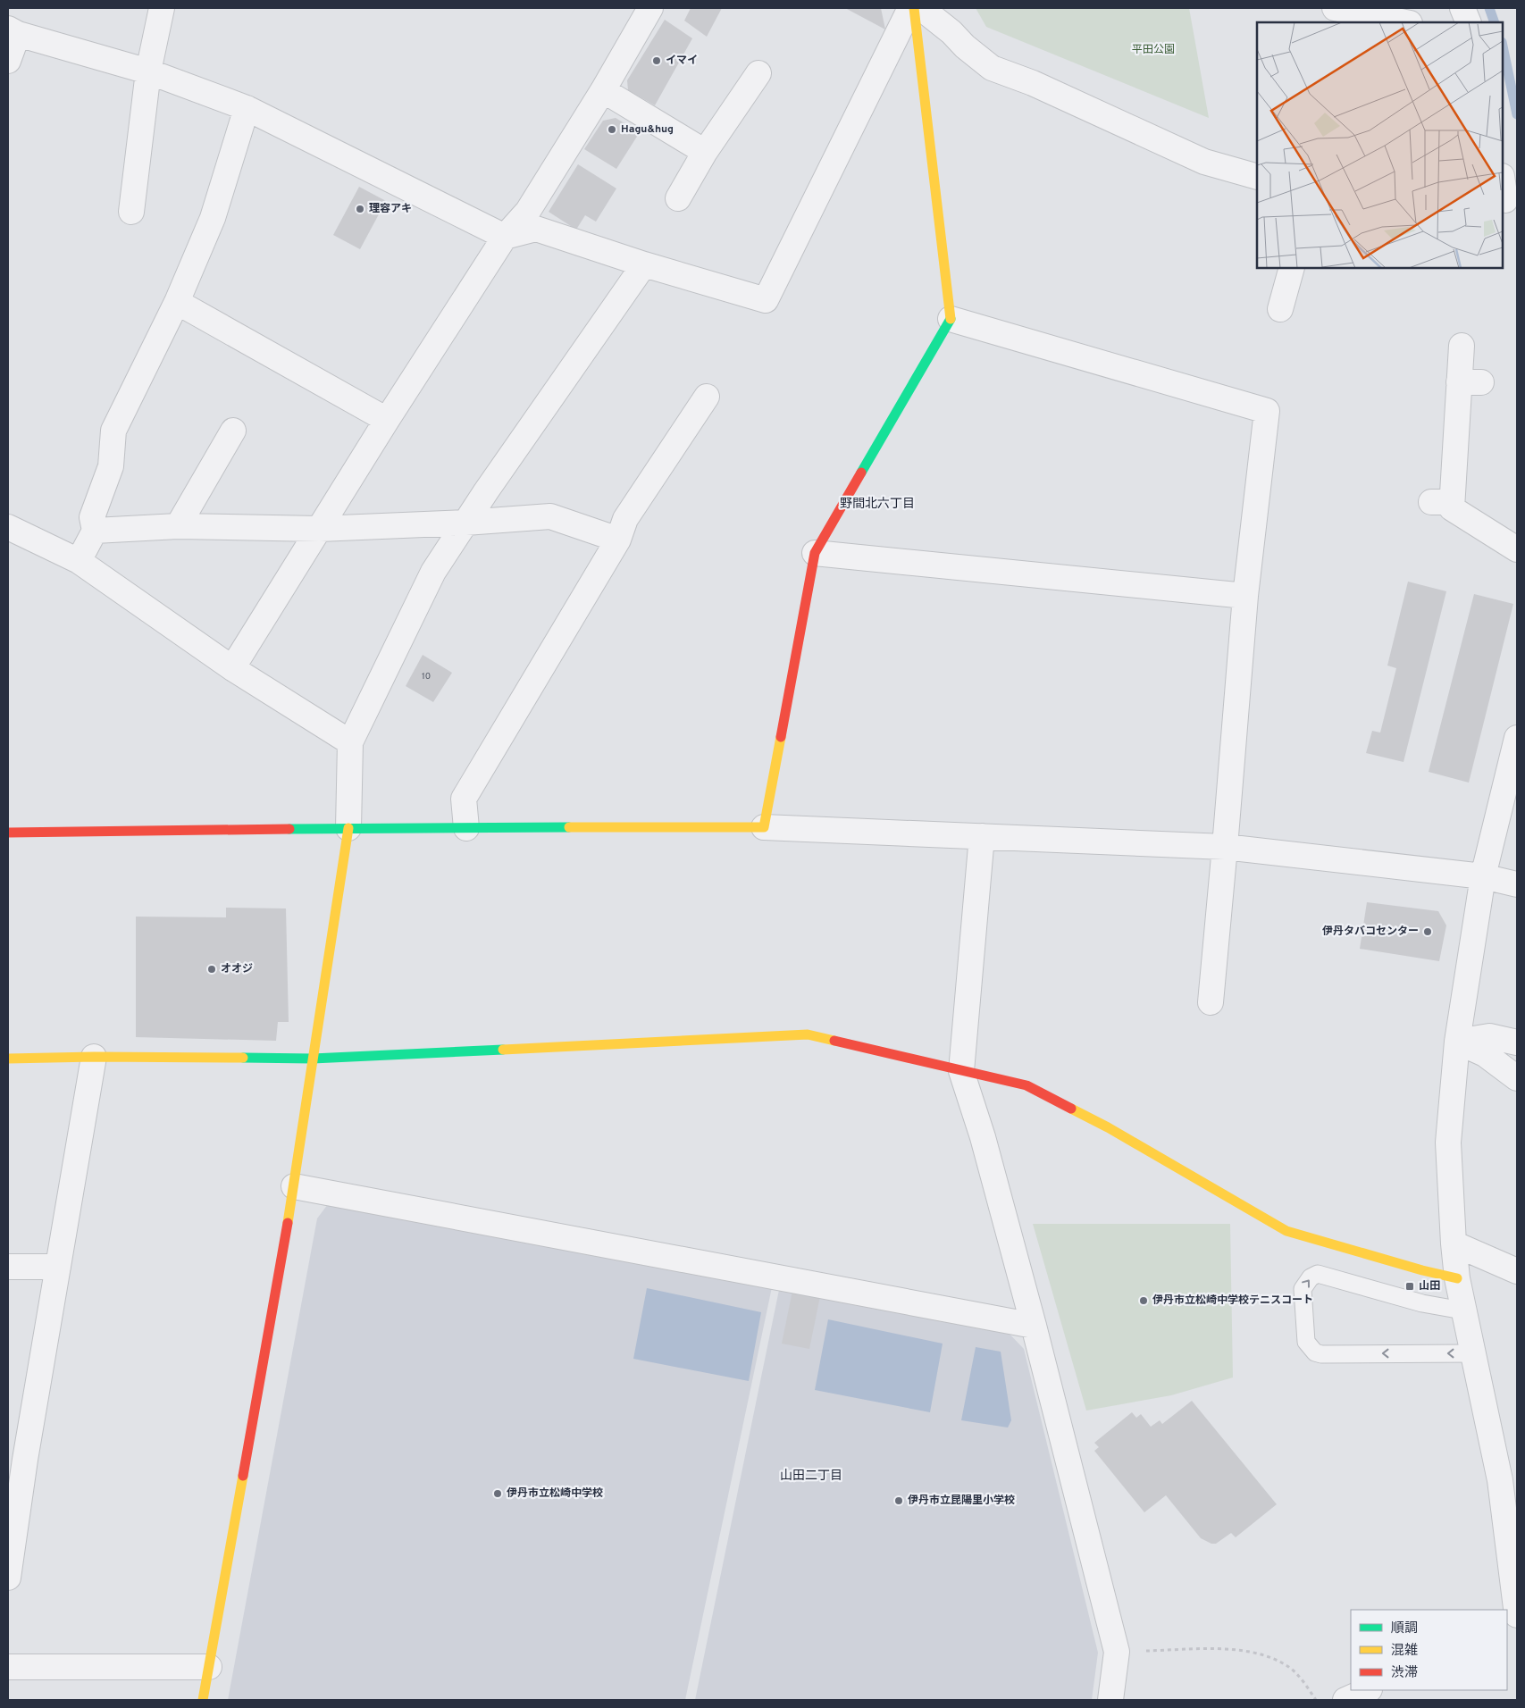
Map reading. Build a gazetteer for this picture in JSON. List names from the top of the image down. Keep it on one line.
{"districts":["野間北六丁目","山田二丁目"],"parks":["平田公園"],"places":{"other":["イマイ","Hagu&hug","理容アキ","伊丹タバコセンター","オオジ","伊丹市立松崎中学校テニスコート","伊丹市立松崎中学校","伊丹市立昆陽里小学校"],"transit":["山田"]},"house_numbers":["10"],"legend":["順調","混雑","渋滞"]}
